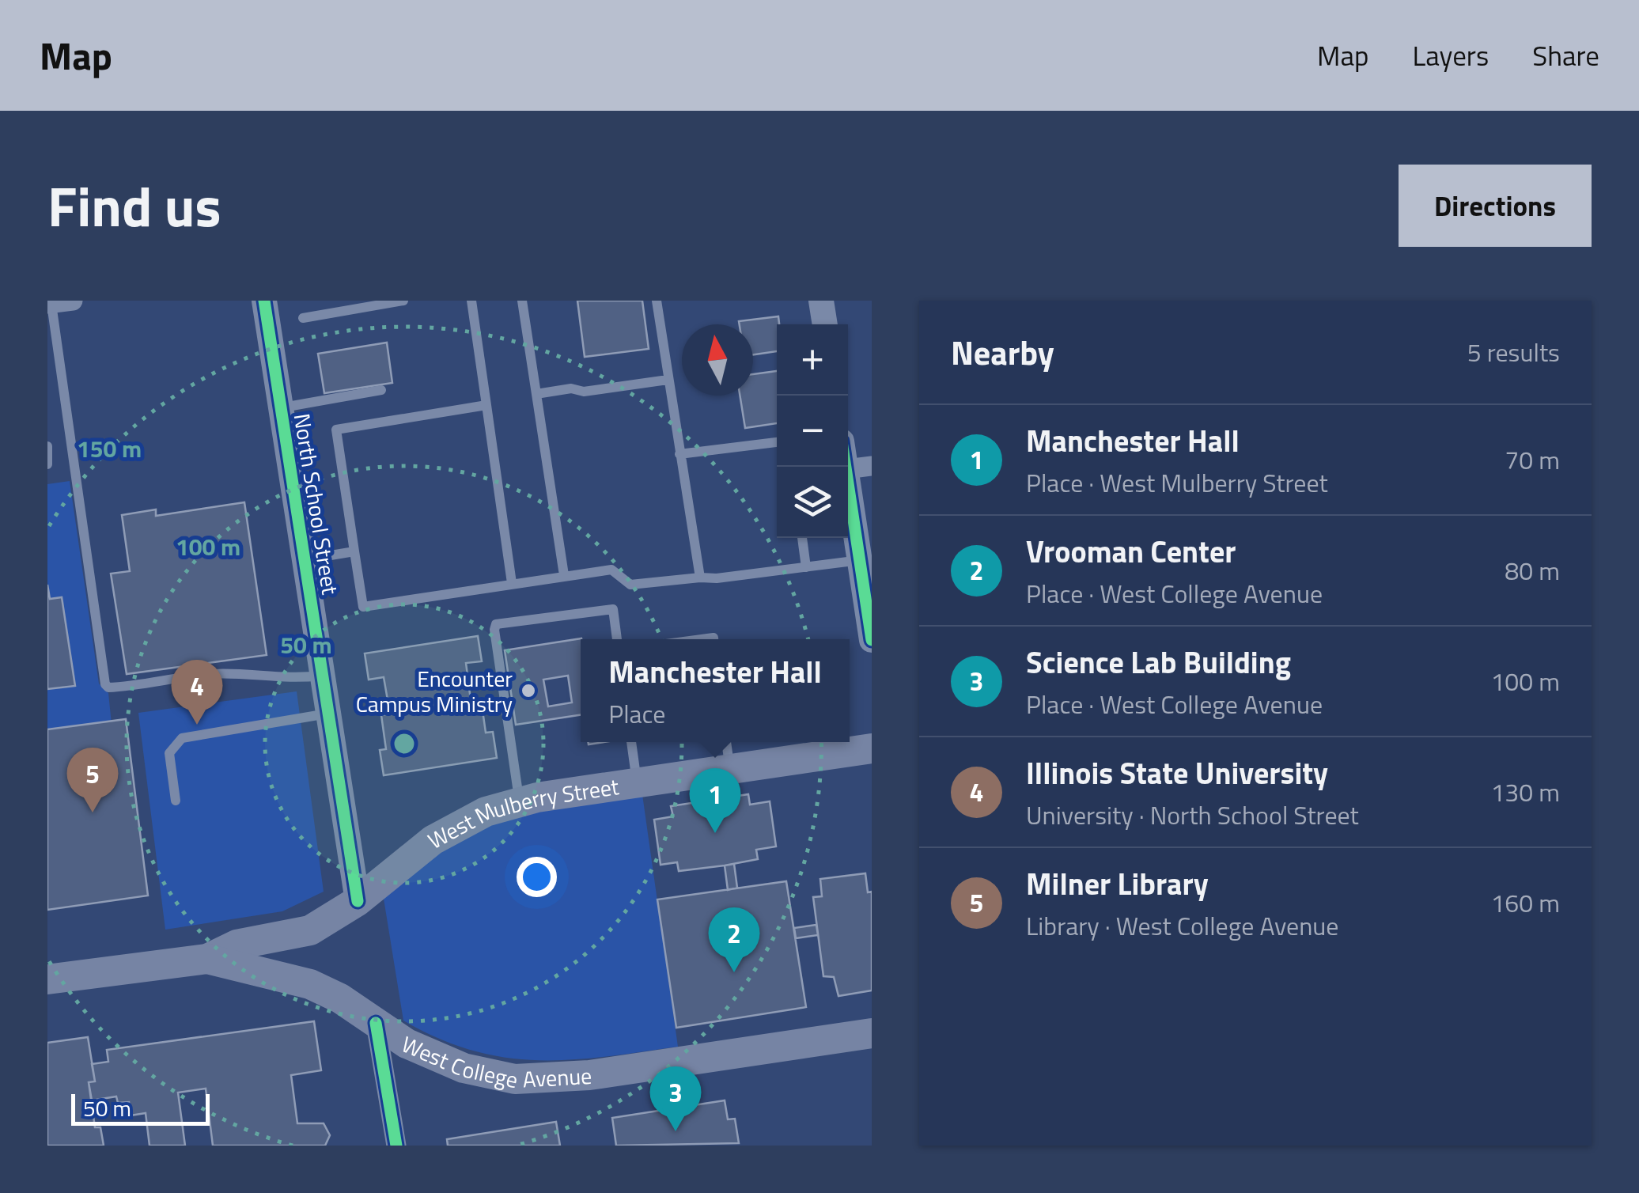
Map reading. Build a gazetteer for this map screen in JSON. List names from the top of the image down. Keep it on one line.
{"streets":{"main road":["West Mulberry Street","West College Avenue"],"street":["North School Street"]},"crossings":[["North School Street","West Mulberry Street"],["West Mulberry Street","West College Avenue"]],"places":["Encounter Campus Ministry"],"scale_bar":"50 m","north":"top","page":{"header":"Map","nav":["Map","Layers","Share"],"title":"Find us","buttons":"Directions","heading":["Nearby","5 results"],"map_buttons":["+","−"],"list":[{"mark":"1","name":"Manchester Hall","note":"Place · West Mulberry Street","value":"70 m"},{"mark":"2","name":"Vrooman Center","note":"Place · West College Avenue","value":"80 m"},{"mark":"3","name":"Science Lab Building","note":"Place · West College Avenue","value":"100 m"},{"mark":"4","name":"Illinois State University","note":"University · North School Street","value":"130 m"},{"mark":"5","name":"Milner Library","note":"Library · West College Avenue","value":"160 m"}],"popup":["Manchester Hall","Place"],"pins":["4","5","1","2","3"],"scale":"50 m"},"rings":["150 m","100 m","50 m"]}
